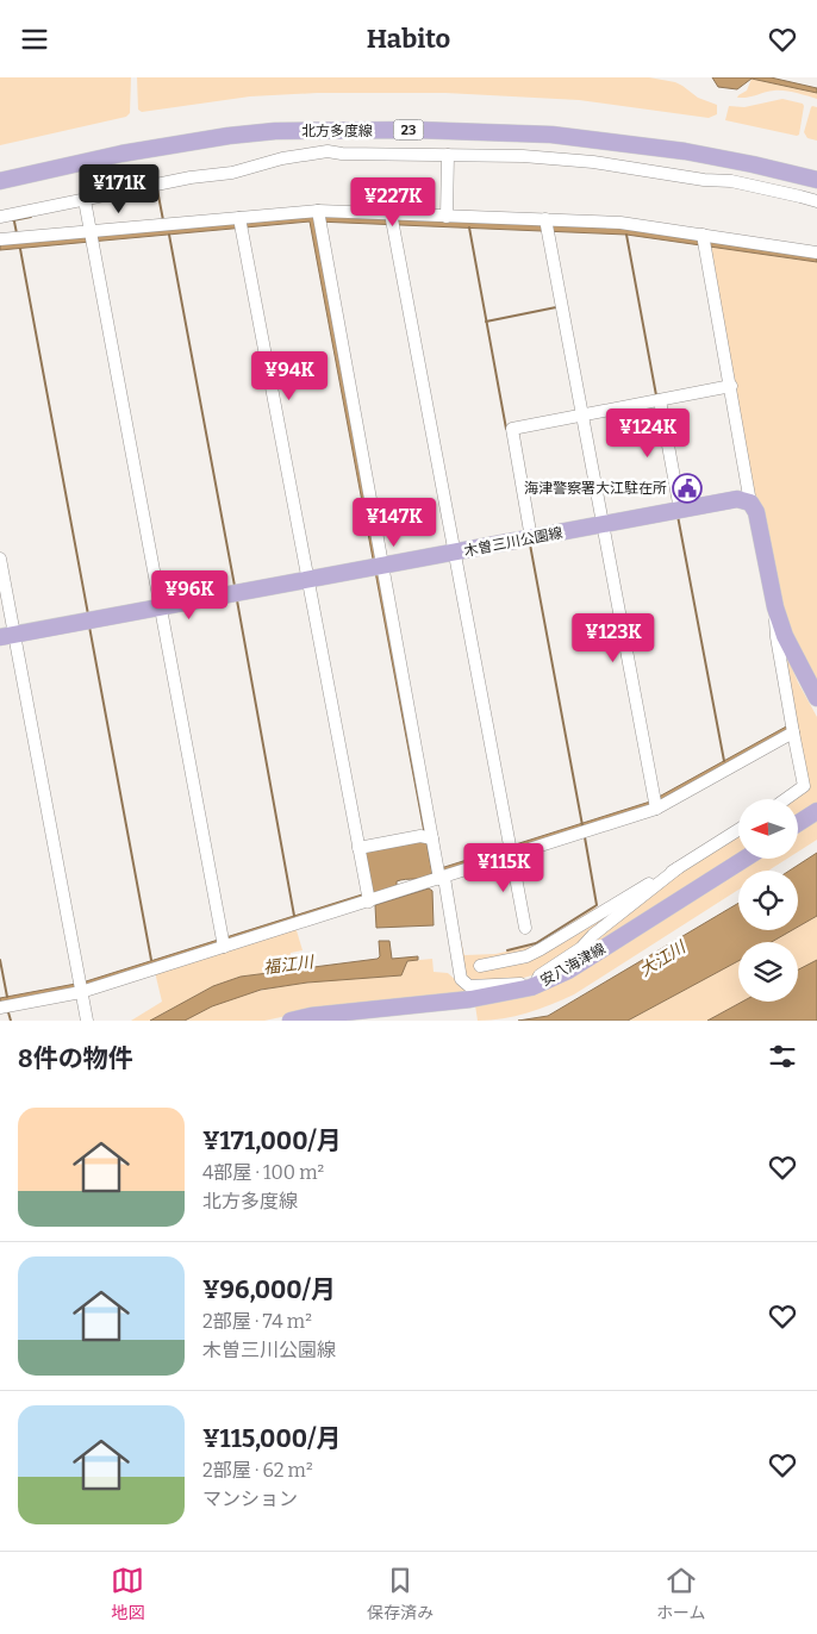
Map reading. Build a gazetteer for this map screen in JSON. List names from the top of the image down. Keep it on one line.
{"streets":{"main road":["23","北方多度線","木曽三川公園線","安八海津線"]},"water":["大江川","福江川"],"places":{"public building":["海津警察署大江駐在所"]},"north":"left","page":{"header":"Habito","price":["¥171K","¥227K","¥94K","¥124K","¥147K","¥96K","¥123K","¥115K"],"heading":"8件の物件","list":[{"name":"¥171,000/月","note":"4部屋 · 100 m² · 北方多度線"},{"name":"¥96,000/月","note":"2部屋 · 74 m² · 木曽三川公園線"},{"name":"¥115,000/月","note":"2部屋 · 62 m² · マンション"}],"tabs":["地図","保存済み","ホーム"]}}
